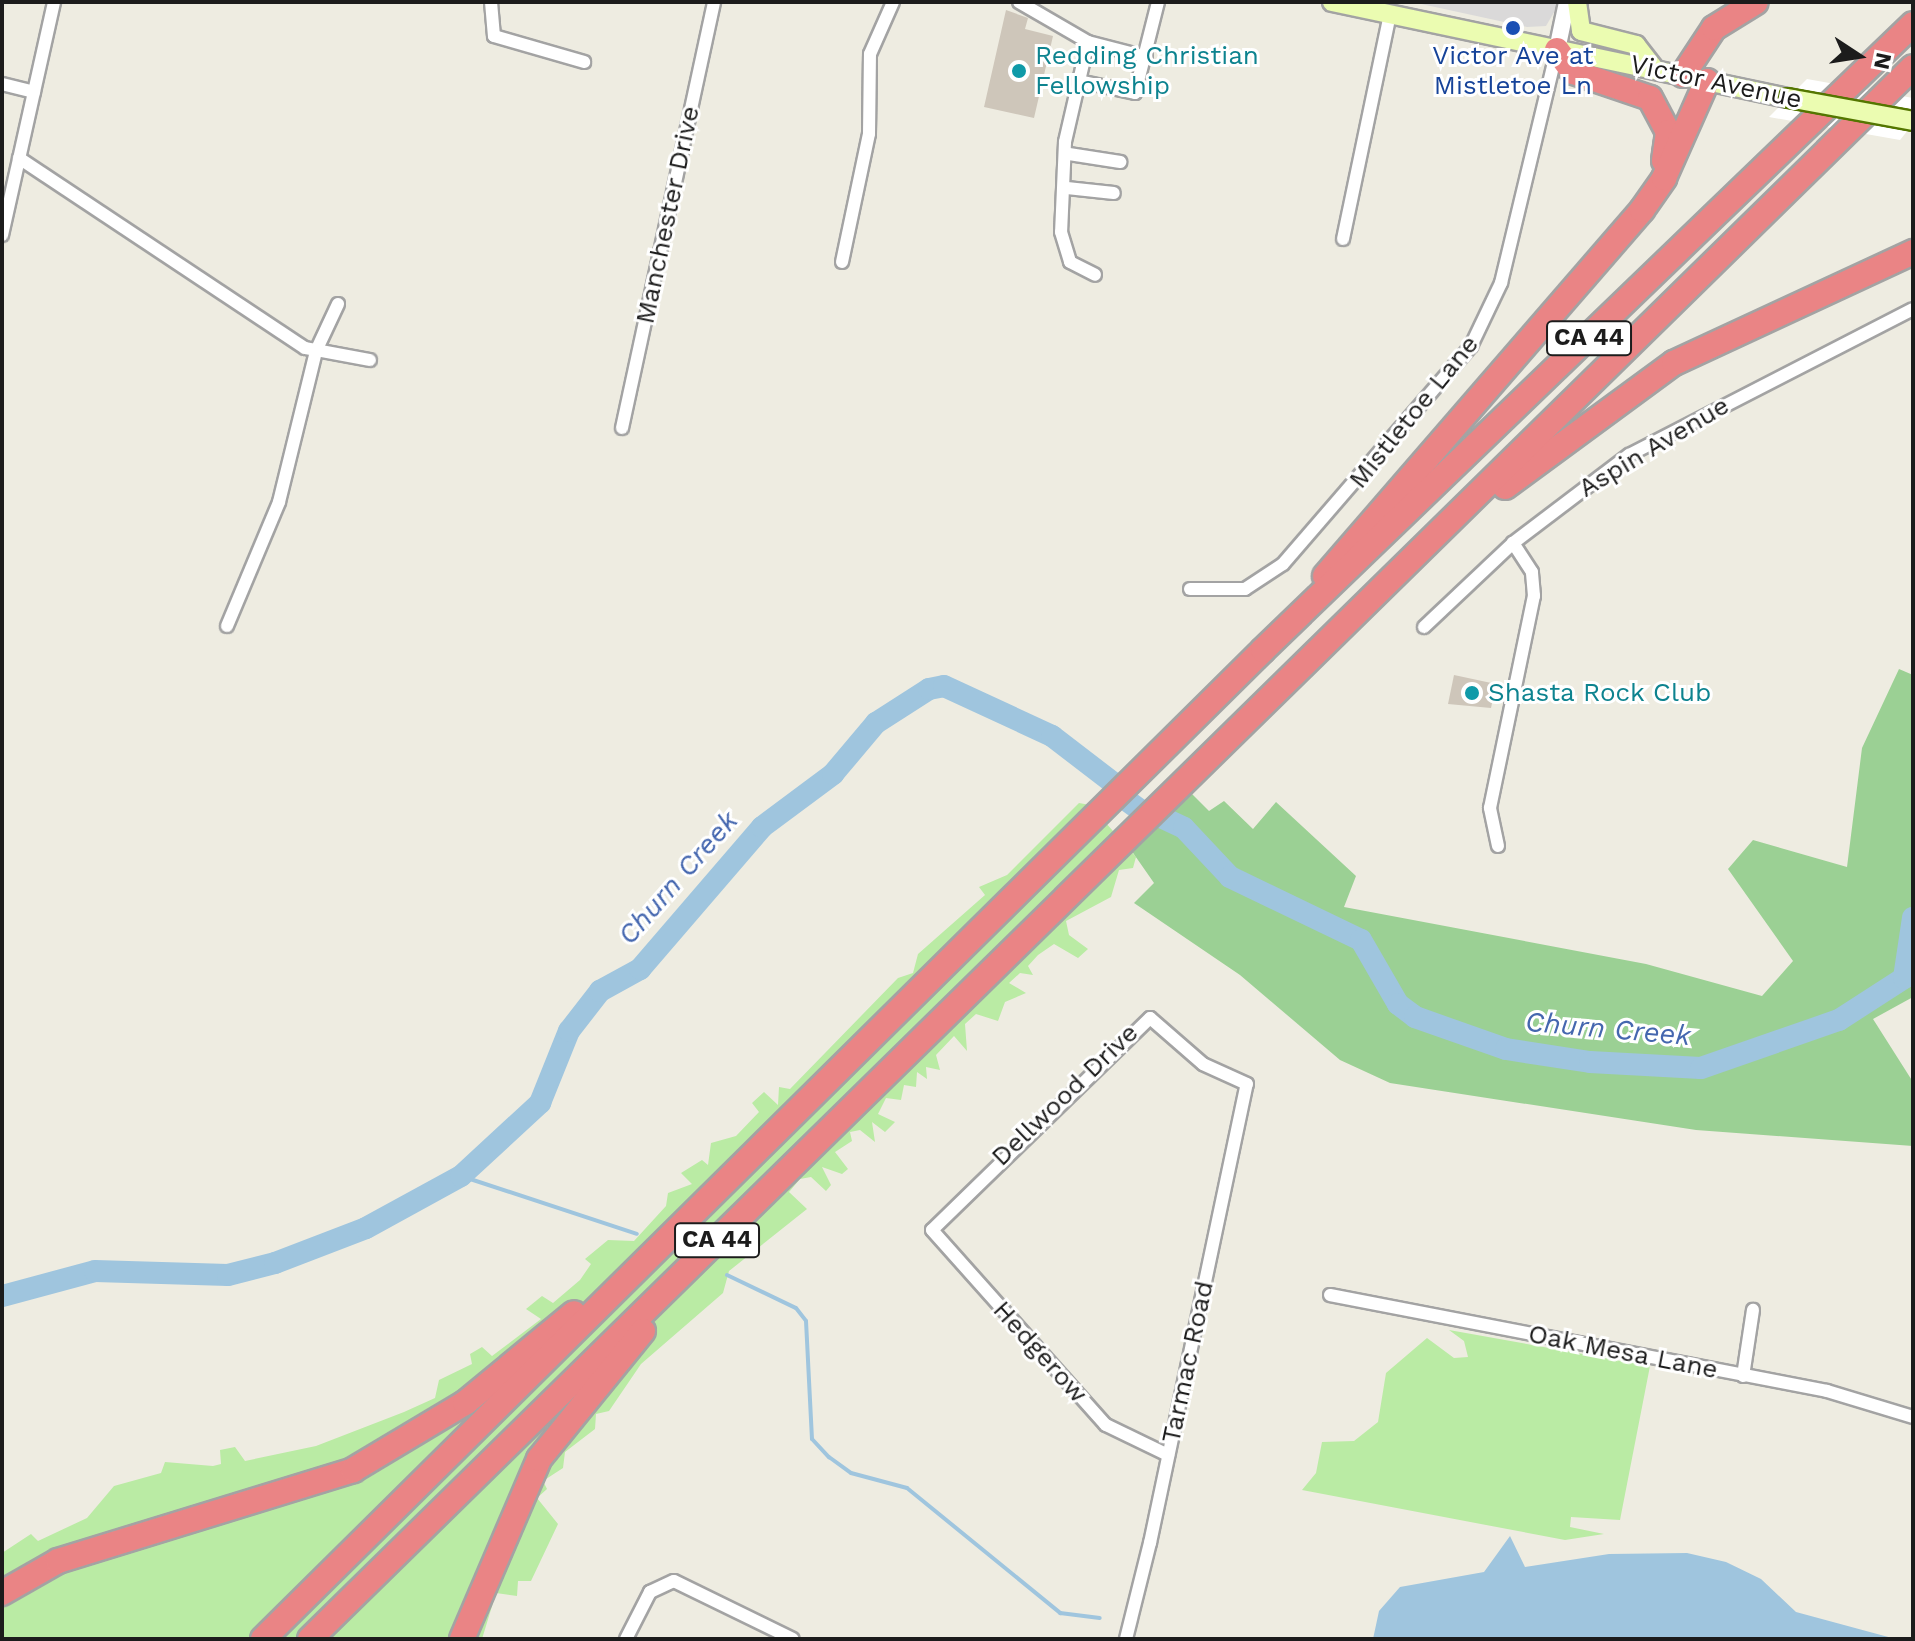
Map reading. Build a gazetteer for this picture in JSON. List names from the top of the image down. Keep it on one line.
{"streets":{"highway":["CA 44"],"main road":["Victor Avenue"],"street":["Manchester Drive","Mistletoe Lane","Aspin Avenue","Dellwood Drive","Hedgerow","Oak Mesa Lane","Tarmac Road"]},"crossings":[["Victor Avenue","Mistletoe Lane"],["Dellwood Drive","Hedgerow"],["Dellwood Drive","Tarmac Road"],["Hedgerow","Tarmac Road"]],"water":["Churn Creek"],"places":["Victor Ave at Mistletoe Ln","Redding Christian Fellowship","Shasta Rock Club"],"north":"right"}
